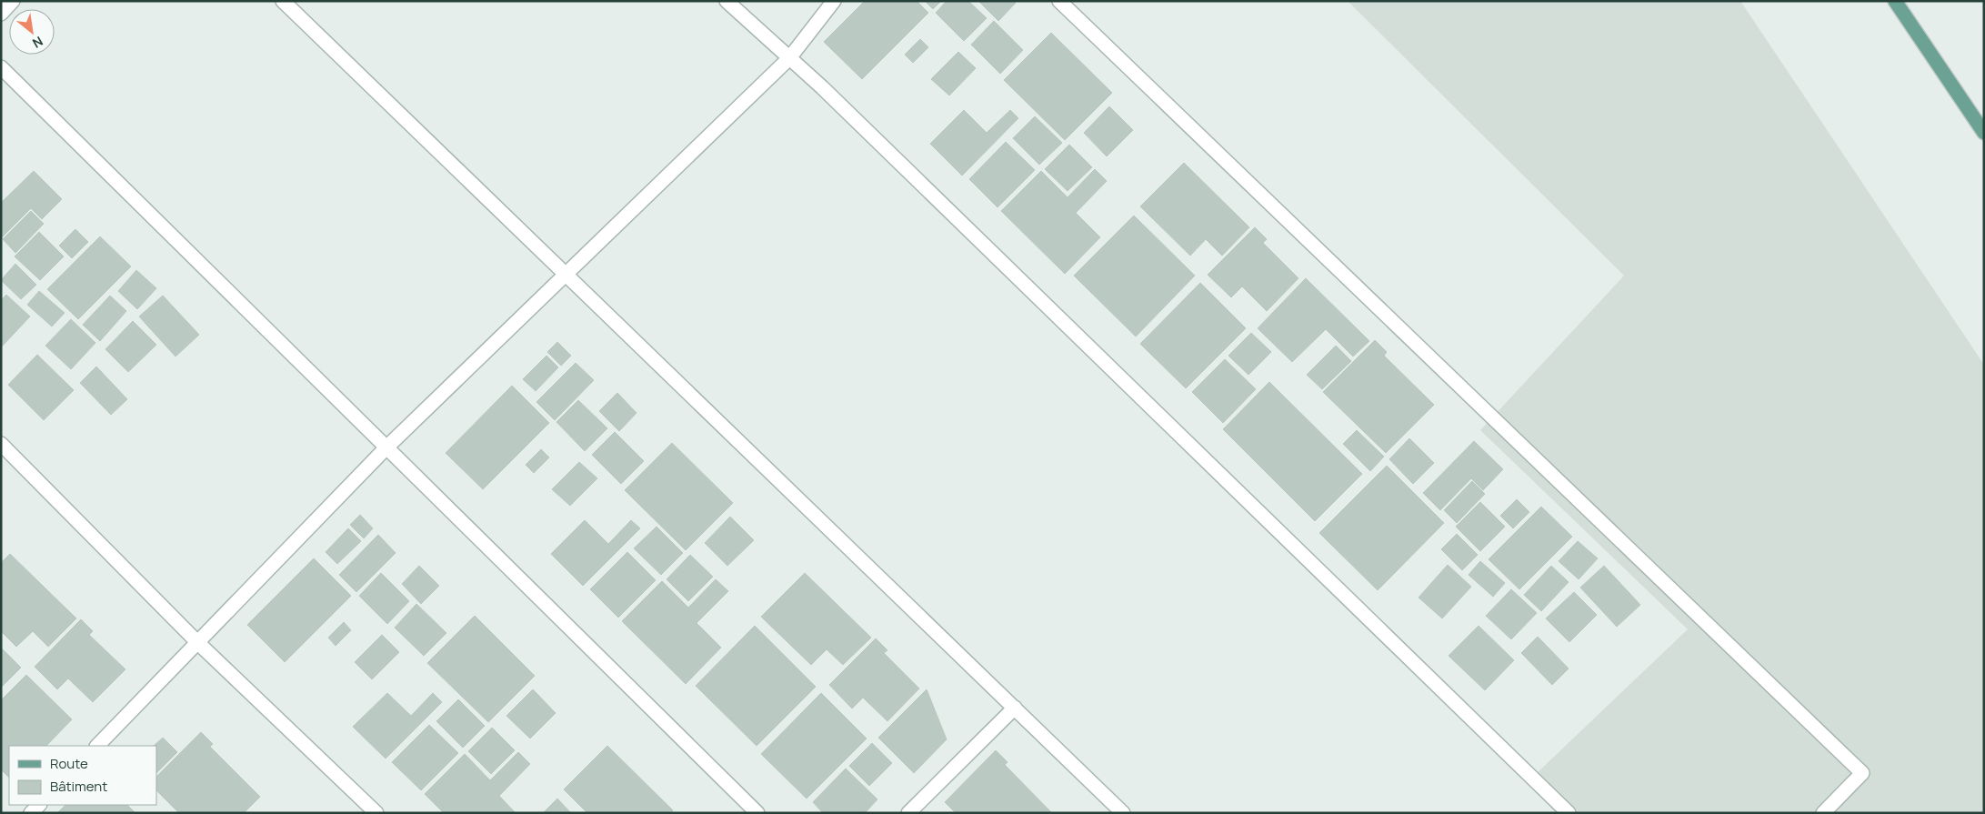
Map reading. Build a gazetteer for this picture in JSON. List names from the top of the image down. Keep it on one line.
{"legend":["Route","Bâtiment"],"north":"bottom right"}
